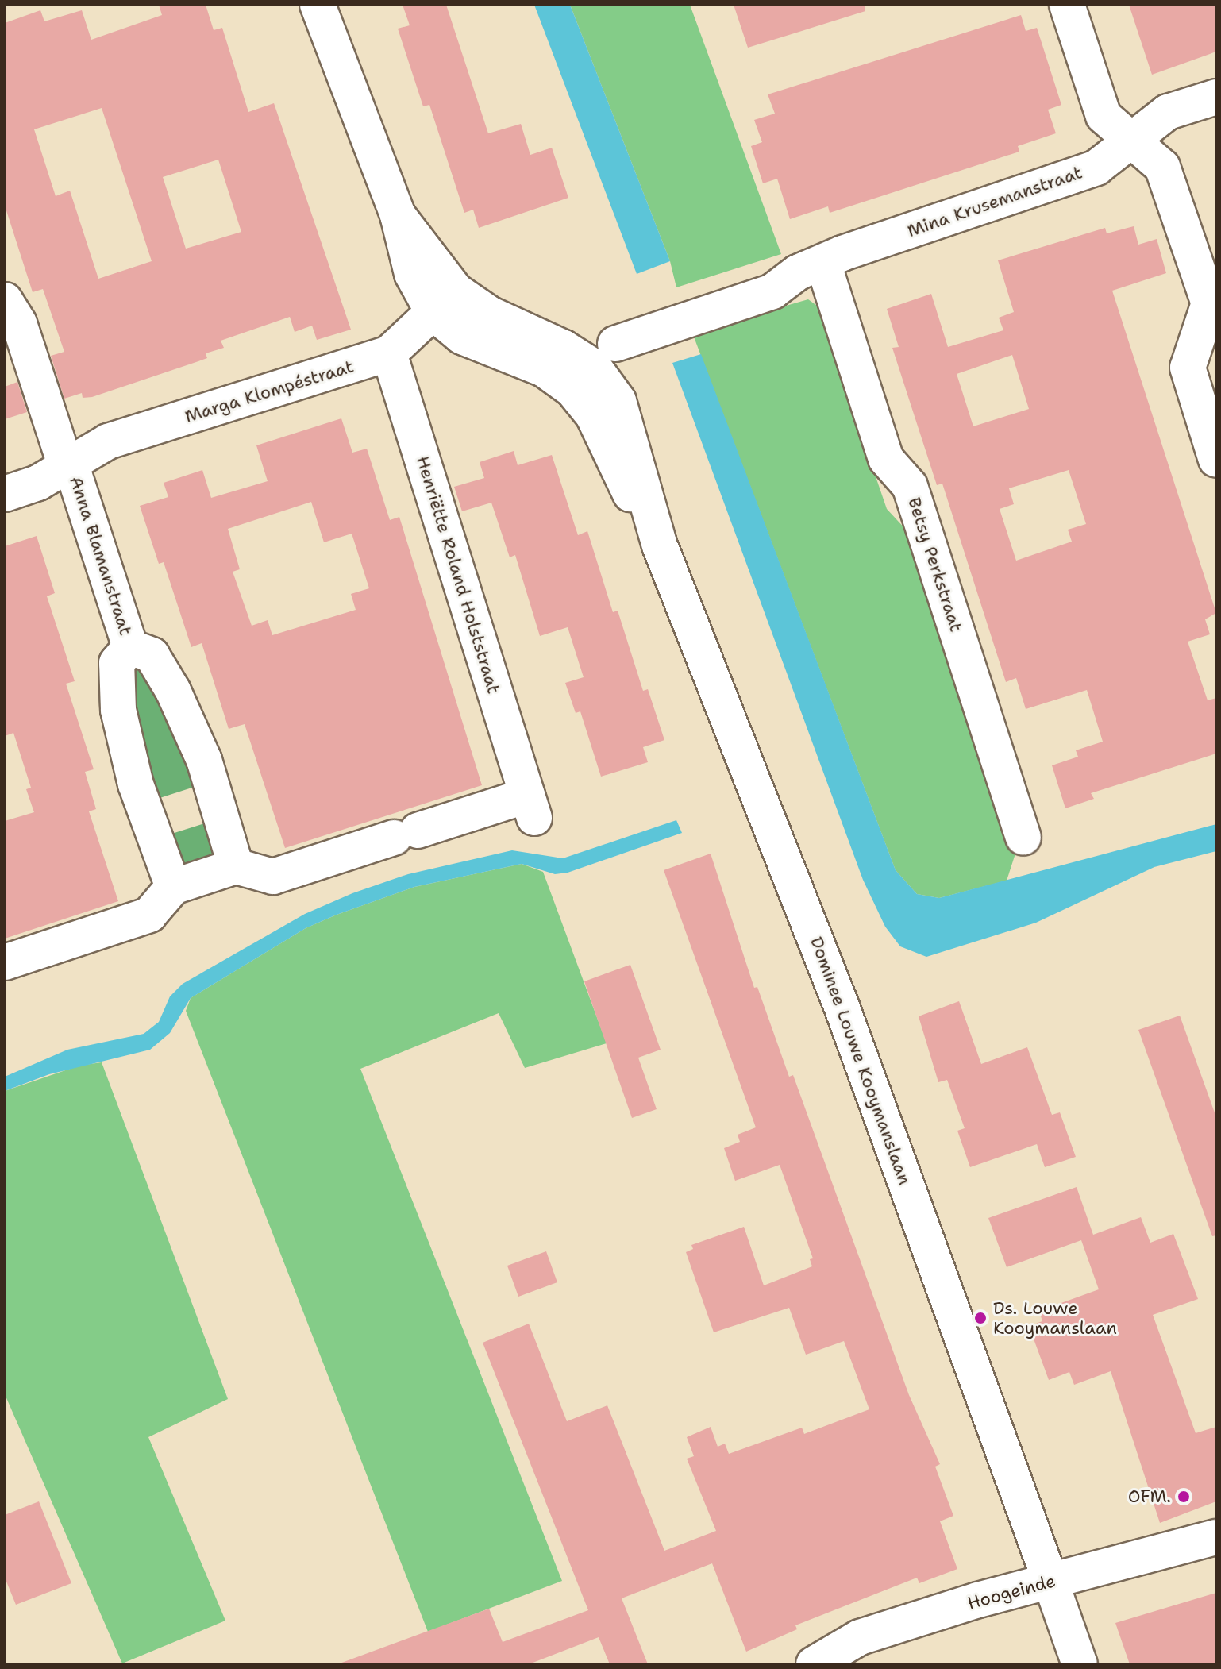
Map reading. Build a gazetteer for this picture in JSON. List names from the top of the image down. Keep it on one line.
{"streets":{"street":["Mina Krusemanstraat","Marga Klompéstraat","Anna Blamanstraat","Betsy Perkstraat","Henriëtte Roland Holststraat","Dominee Louwe Kooymanslaan","Hoogeinde"]},"crossings":[["Mina Krusemanstraat","Betsy Perkstraat"],["Mina Krusemanstraat","Dominee Louwe Kooymanslaan"],["Marga Klompéstraat","Anna Blamanstraat"],["Marga Klompéstraat","Henriëtte Roland Holststraat"],["Marga Klompéstraat","Dominee Louwe Kooymanslaan"],["Anna Blamanstraat","Henriëtte Roland Holststraat"],["Dominee Louwe Kooymanslaan","Hoogeinde"]],"places":["Ds. Louwe Kooymanslaan","OFM."]}
